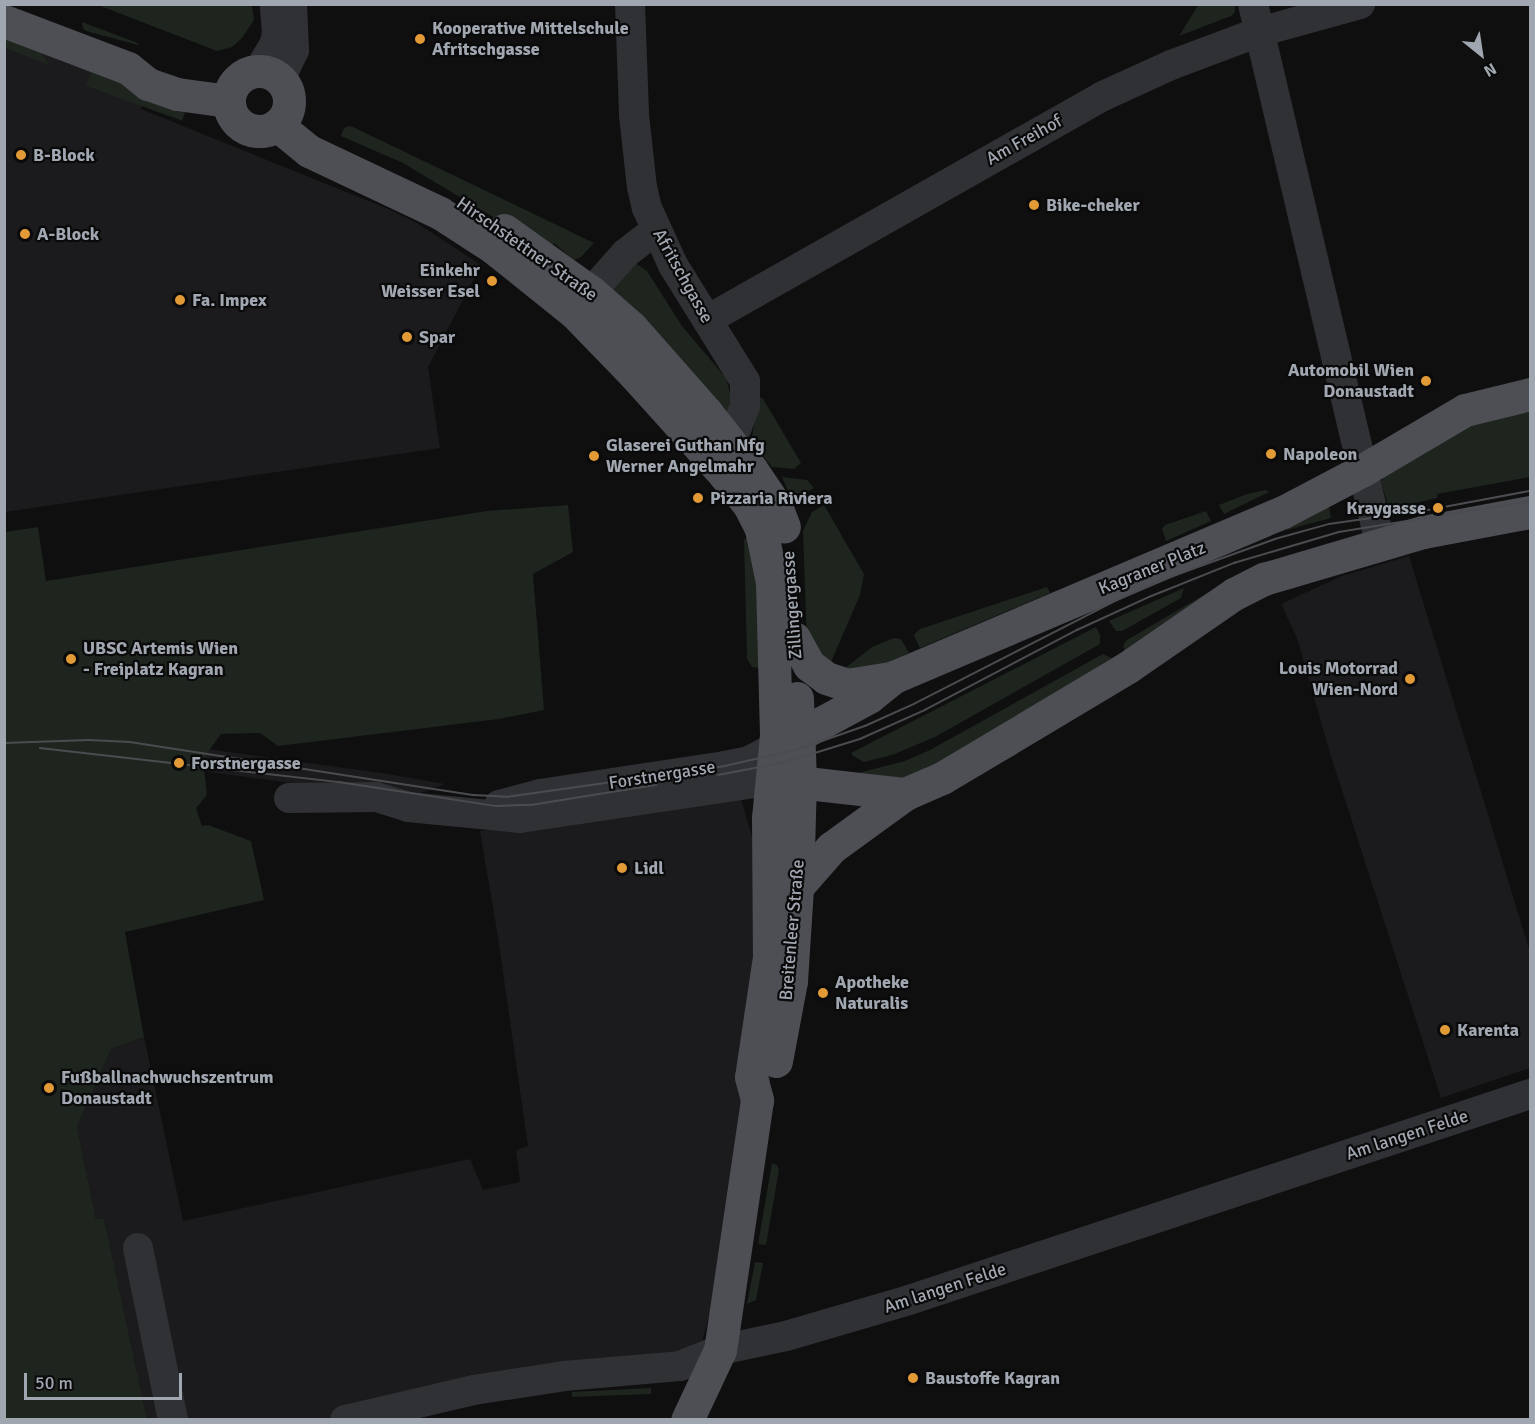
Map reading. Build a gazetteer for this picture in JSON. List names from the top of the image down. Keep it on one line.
{"streets":{"main road":["Hirschstettner Straße","Kagraner Platz","Zillingergasse","Breitenleer Straße"],"street":["Am Freihof","Afritschgasse","Forstnergasse","Am langen Felde"]},"crossings":[["Am Freihof","Afritschgasse"],["Hirschstettner Straße","Afritschgasse"],["Hirschstettner Straße","Zillingergasse"],["Afritschgasse","Zillingergasse"],["Kagraner Platz","Zillingergasse"],["Kagraner Platz","Forstnergasse"],["Kagraner Platz","Breitenleer Straße"],["Zillingergasse","Forstnergasse"],["Zillingergasse","Breitenleer Straße"],["Forstnergasse","Breitenleer Straße"],["Breitenleer Straße","Am langen Felde"]],"places":["Kooperative Mittelschule Afritschgasse","B-Block","Bike-cheker","A-Block","Einkehr Weisser Esel","Fa. Impex","Spar","Automobil Wien Donaustadt","Napoleon","Glaserei Guthan Nfg Werner Angelmahr","Pizzaria Riviera","Kraygasse","UBSC Artemis Wien - Freiplatz Kagran","Louis Motorrad Wien-Nord","Forstnergasse","Lidl","Apotheke Naturalis","Karenta","Fußballnachwuchszentrum Donaustadt","Baustoffe Kagran"],"scale_bar":"50 m","north":"bottom right"}
